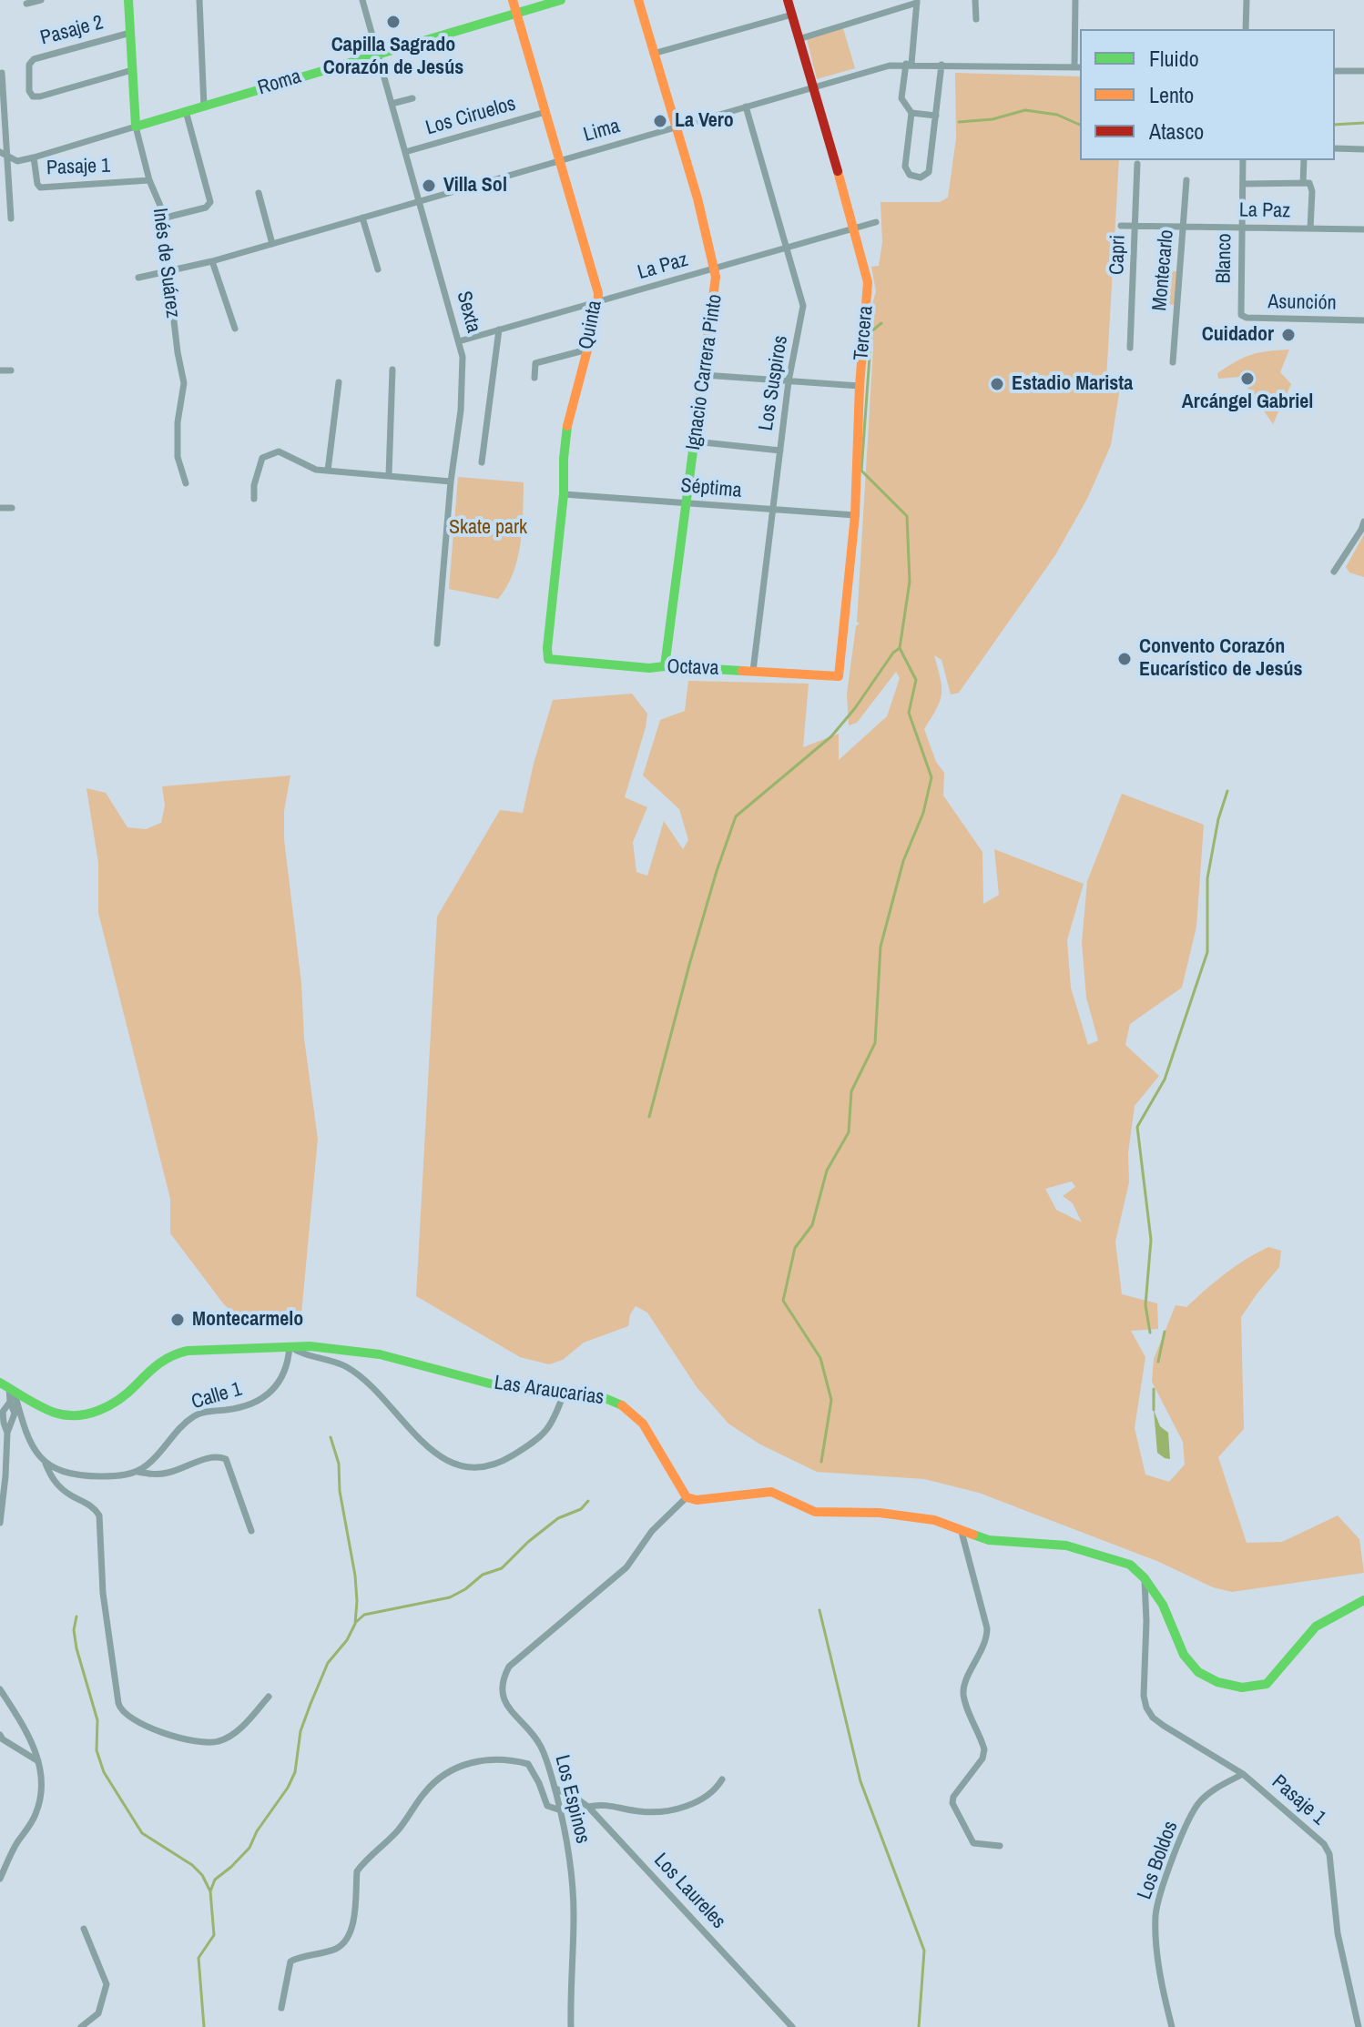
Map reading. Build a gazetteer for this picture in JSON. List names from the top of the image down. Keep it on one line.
{"streets":{"street":["Pasaje 2","Roma","Los Ciruelos","Lima","Pasaje 1","La Paz","Capri","Blanco","Inés de Suárez","Montecarlo","Asunción","Sexta","Quinta","Tercera","Ignacio Carrera Pinto","Los Suspiros","Séptima","Octava","Las Araucarias","Calle 1","Los Espinos","Los Boldos","Los Laureles"]},"crossings":[["Pasaje 2","Inés de Suárez"],["Roma","Pasaje 1"],["Roma","Inés de Suárez"],["Roma","Sexta"],["Roma","Quinta"],["Los Ciruelos","Sexta"],["Los Ciruelos","Quinta"],["Lima","Inés de Suárez"],["Lima","Sexta"],["Lima","Quinta"],["Lima","Tercera"],["Lima","Ignacio Carrera Pinto"],["Lima","Los Suspiros"],["Pasaje 1","Inés de Suárez"],["Pasaje 1","Los Boldos"],["La Paz","Capri"],["La Paz","Blanco"],["La Paz","Montecarlo"],["La Paz","Sexta"],["La Paz","Quinta"],["La Paz","Tercera"],["La Paz","Ignacio Carrera Pinto"],["La Paz","Los Suspiros"],["Blanco","Asunción"],["Quinta","Séptima"],["Quinta","Octava"],["Tercera","Séptima"],["Tercera","Octava"],["Ignacio Carrera Pinto","Séptima"],["Ignacio Carrera Pinto","Octava"],["Los Suspiros","Séptima"],["Los Suspiros","Octava"],["Las Araucarias","Calle 1"],["Las Araucarias","Los Espinos"],["Los Espinos","Los Laureles"]],"parks":["Skate park"],"places":["Capilla Sagrado Corazón de Jesús","La Vero","Villa Sol","Cuidador","Arcángel Gabriel","Estadio Marista","Convento Corazón Eucarístico de Jesús","Montecarmelo"],"legend":["Fluido","Lento","Atasco"]}
